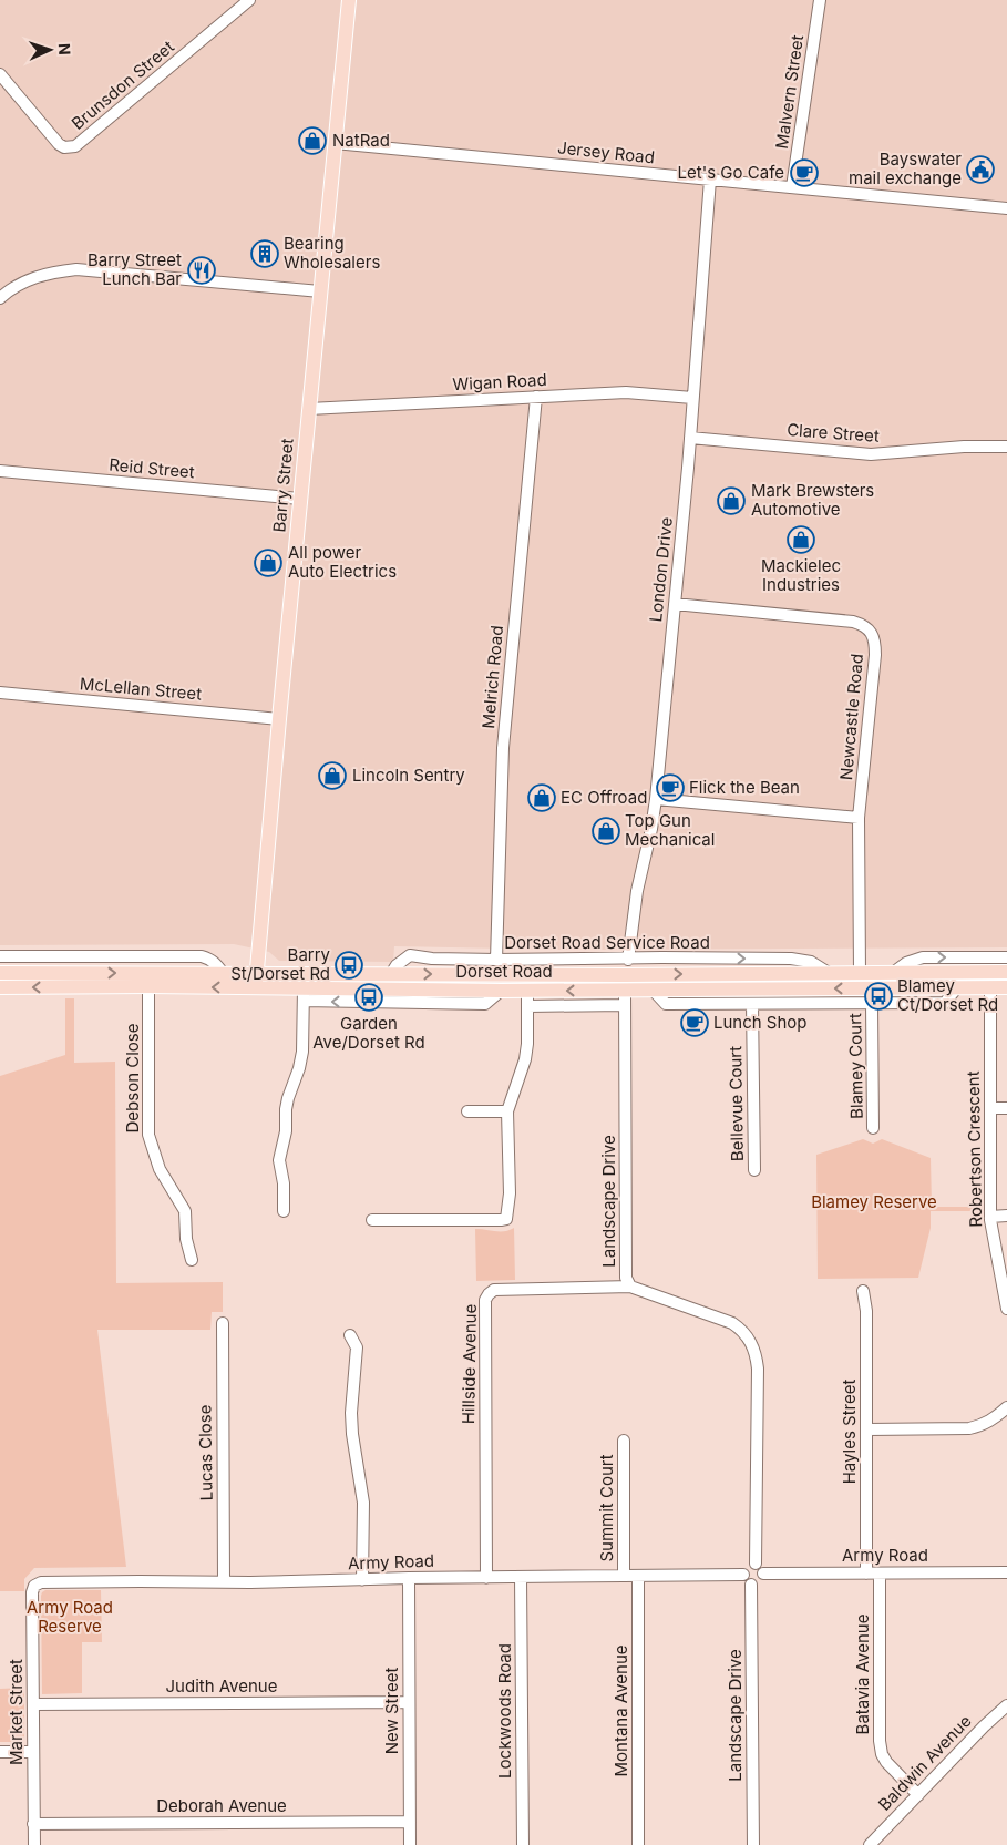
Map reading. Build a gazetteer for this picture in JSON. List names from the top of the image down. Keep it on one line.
{"streets":{"main road":["Barry Street","Dorset Road"],"street":["Brunsdon Street","Malvern Street","Jersey Road","Wigan Road","Clare Street","Reid Street","London Drive","Melrich Road","McLellan Street","Newcastle Road","Dorset Road Service Road","Blamey Court","Debson Close","Bellevue Court","Robertson Crescent","Landscape Drive","Hillside Avenue","Hayles Street","Lucas Close","Summit Court","Army Road","Batavia Avenue","Judith Avenue","New Street","Lockwoods Road","Montana Avenue","Market Street","Baldwin Avenue","Deborah Avenue"]},"crossings":[["Malvern Street","Jersey Road"],["Jersey Road","Barry Street"],["Jersey Road","London Drive"],["Wigan Road","Barry Street"],["Wigan Road","London Drive"],["Wigan Road","Melrich Road"],["Clare Street","London Drive"],["Reid Street","Barry Street"],["Barry Street","McLellan Street"],["Barry Street","Dorset Road"],["London Drive","Newcastle Road"],["London Drive","Dorset Road Service Road"],["Melrich Road","Dorset Road Service Road"],["Newcastle Road","Dorset Road"],["Dorset Road Service Road","Dorset Road"],["Dorset Road","Debson Close"],["Dorset Road","Robertson Crescent"],["Dorset Road","Landscape Drive"],["Landscape Drive","Hillside Avenue"],["Landscape Drive","Army Road"],["Hillside Avenue","Army Road"],["Hayles Street","Army Road"],["Lucas Close","Army Road"],["Summit Court","Army Road"],["Army Road","Batavia Avenue"],["Army Road","New Street"],["Army Road","Lockwoods Road"],["Army Road","Montana Avenue"],["Army Road","Market Street"],["Batavia Avenue","Baldwin Avenue"],["Judith Avenue","New Street"],["Judith Avenue","Market Street"],["New Street","Deborah Avenue"],["Market Street","Deborah Avenue"]],"parks":["Blamey Reserve","Army Road Reserve"],"places":{"shop":["NatRad","Mark Brewsters Automotive","Mackielec Industries","All power Auto Electrics","Lincoln Sentry","EC Offroad","Top Gun Mechanical"],"public building":["Bayswater mail exchange"],"cafe":["Let's Go Cafe","Flick the Bean","Lunch Shop"],"building":["Bearing Wholesalers"],"restaurant":["Barry Street Lunch Bar"],"bus stop":["Barry St/Dorset Rd","Blamey Ct/Dorset Rd","Garden Ave/Dorset Rd"]},"north":"right"}
